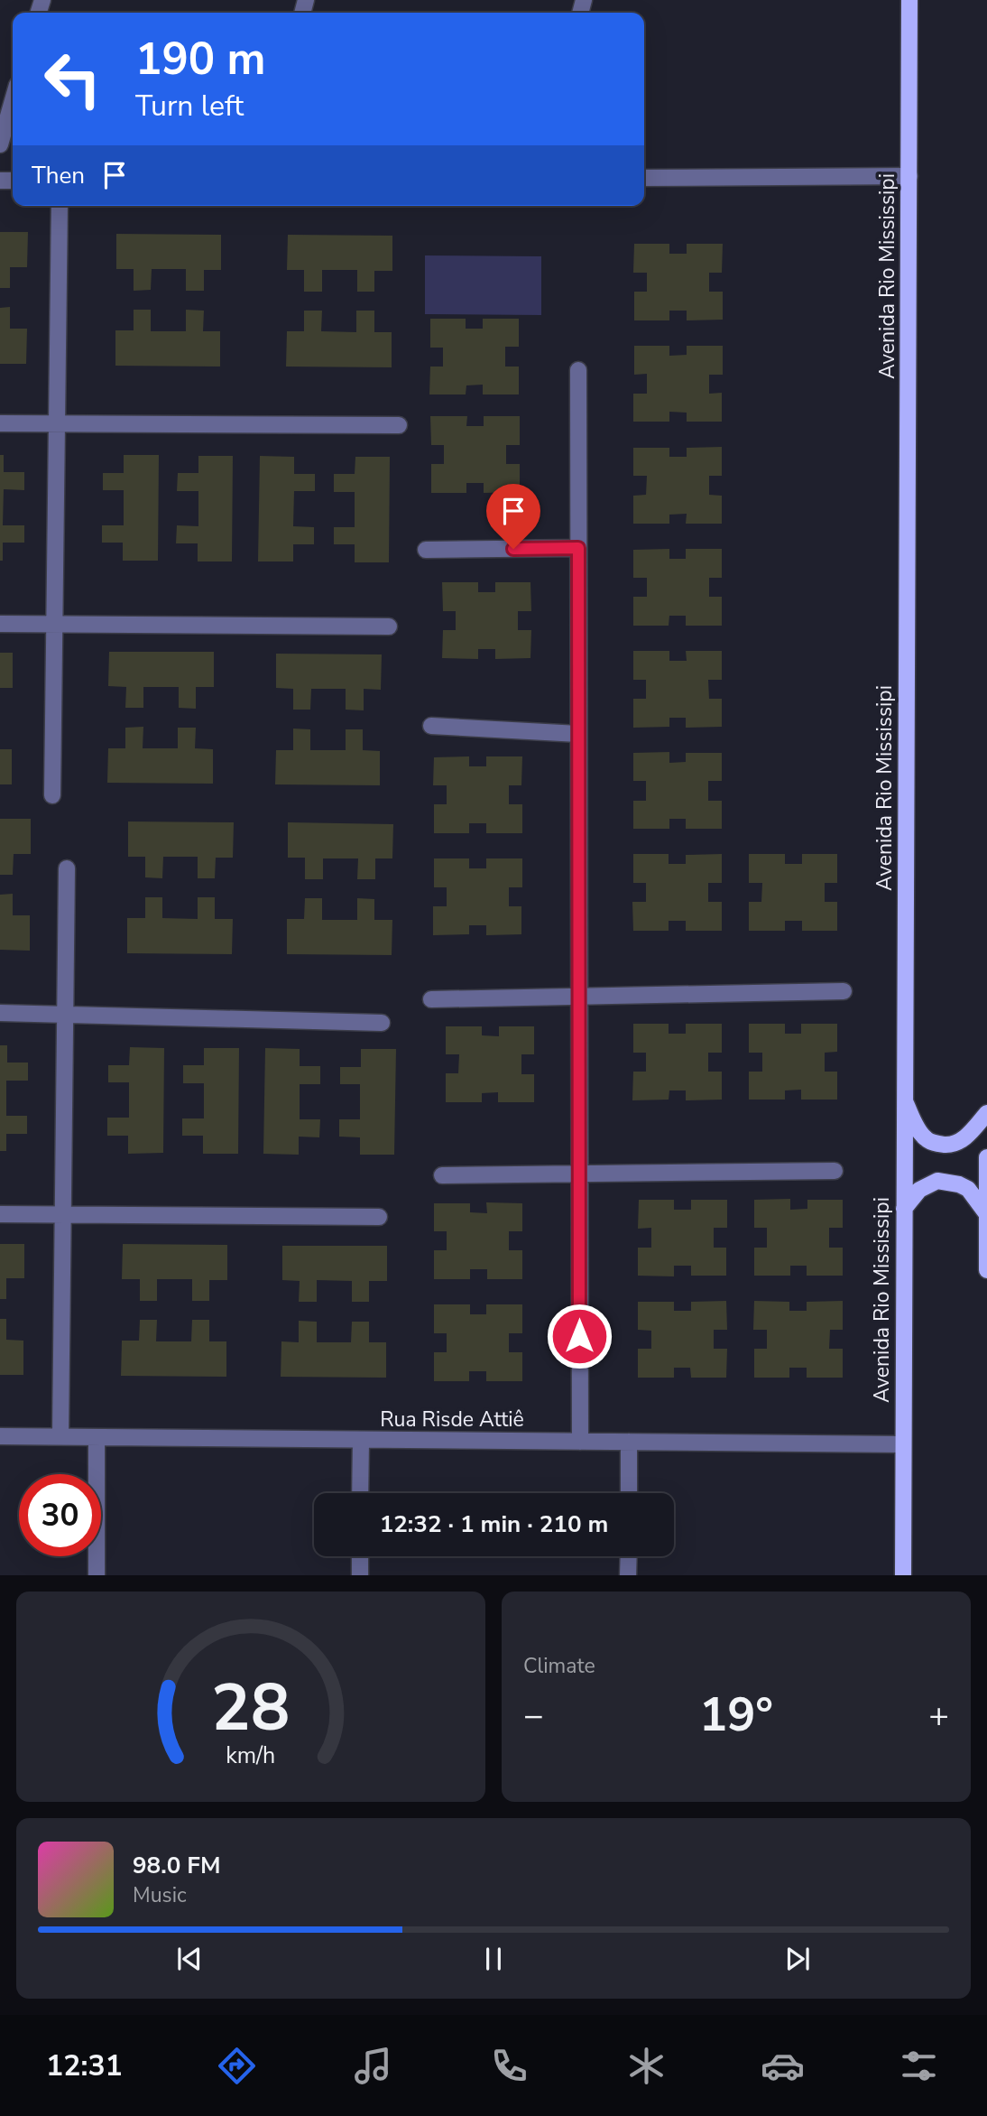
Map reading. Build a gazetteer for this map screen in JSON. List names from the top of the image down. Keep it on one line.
{"streets":{"main road":["Avenida Rio Mississipi"],"street":["Rua Risde Attiê"]},"crossings":[["Avenida Rio Mississipi","Rua Risde Attiê"]],"page":{"turn":["190 m","Turn left"],"then":"Then","limit":"30","trip":"12:32 · 1 min · 210 m","tile":"Climate","heat":["−","19°","+"],"song":["98.0 FM","Music"],"tabs":"12:31","gauge":["28","km/h"]}}
